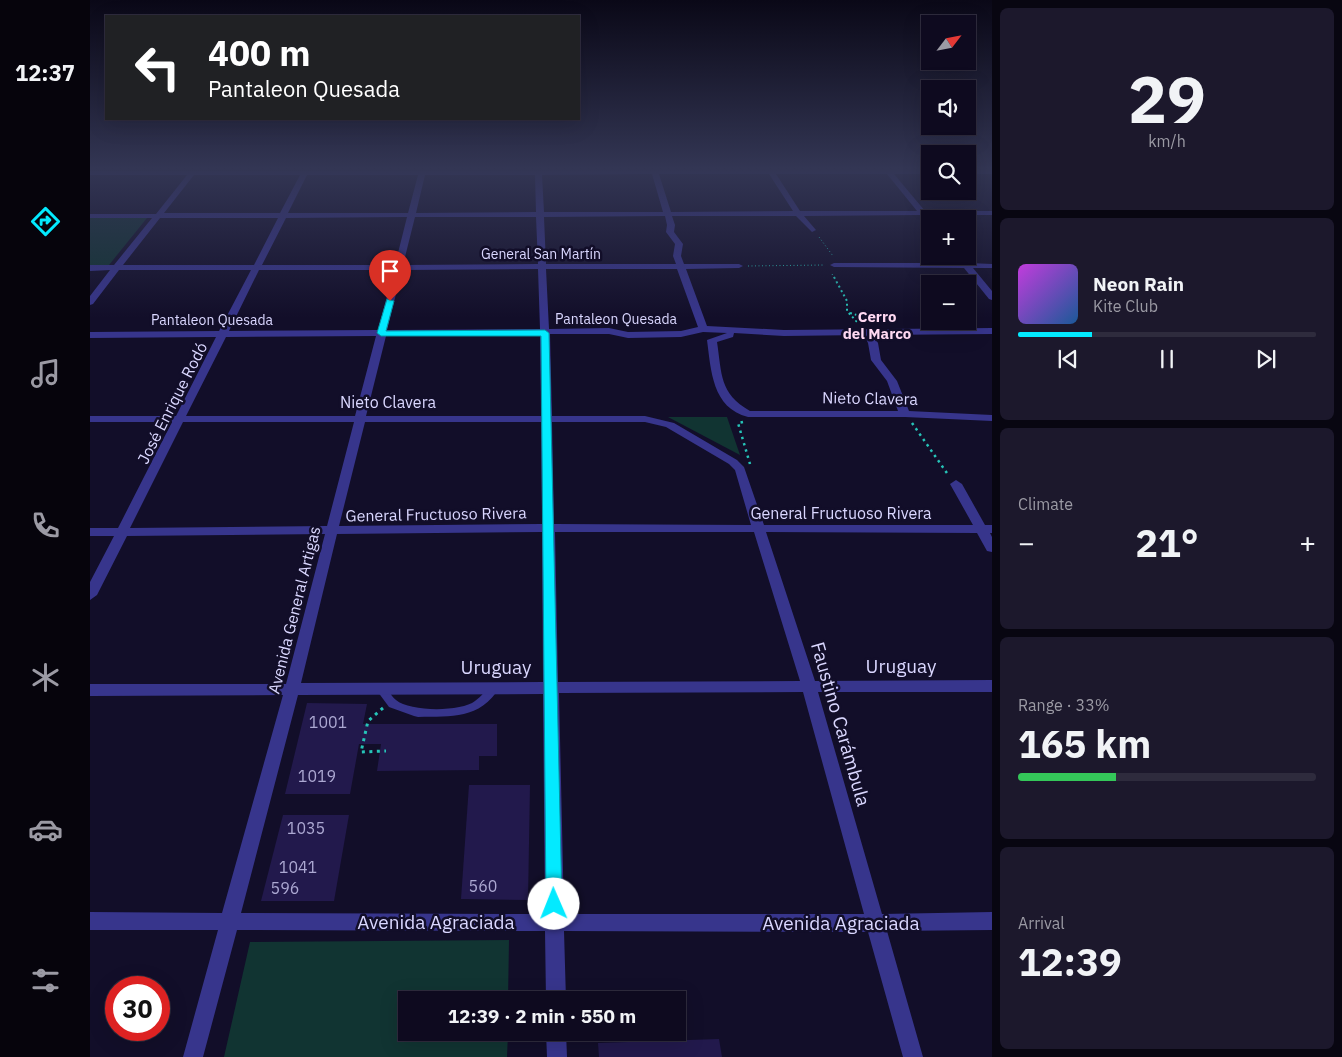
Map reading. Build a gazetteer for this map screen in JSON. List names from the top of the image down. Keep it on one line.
{"streets":{"street":["General San Martín","Pantaleon Quesada","Nieto Clavera","José Enrique Rodó","General Fructuoso Rivera","Avenida General Artigas","Uruguay","Faustino Carámbula","Avenida Agraciada"]},"crossings":[["General San Martín","José Enrique Rodó"],["General San Martín","Avenida General Artigas"],["Pantaleon Quesada","José Enrique Rodó"],["Pantaleon Quesada","Avenida General Artigas"],["Nieto Clavera","José Enrique Rodó"],["Nieto Clavera","Avenida General Artigas"],["Nieto Clavera","Faustino Carámbula"],["José Enrique Rodó","General Fructuoso Rivera"],["General Fructuoso Rivera","Avenida General Artigas"],["General Fructuoso Rivera","Faustino Carámbula"],["Avenida General Artigas","Uruguay"],["Avenida General Artigas","Avenida Agraciada"],["Uruguay","Faustino Carámbula"],["Faustino Carámbula","Avenida Agraciada"]],"districts":["Cerro del Marco"],"house_numbers":["1001","1019","1035","1041","560","596"],"north":"top right","page":{"tabs":"12:37","tile":[["29","km/h"],"Climate",["Range · 33%","165 km"],["Arrival","12:39"]],"map_buttons":["+","−"],"turn":["400 m","Pantaleon Quesada"],"song":["Neon Rain","Kite Club"],"heat":["−","21°","+"],"limit":"30","trip":"12:39 · 2 min · 550 m"}}
